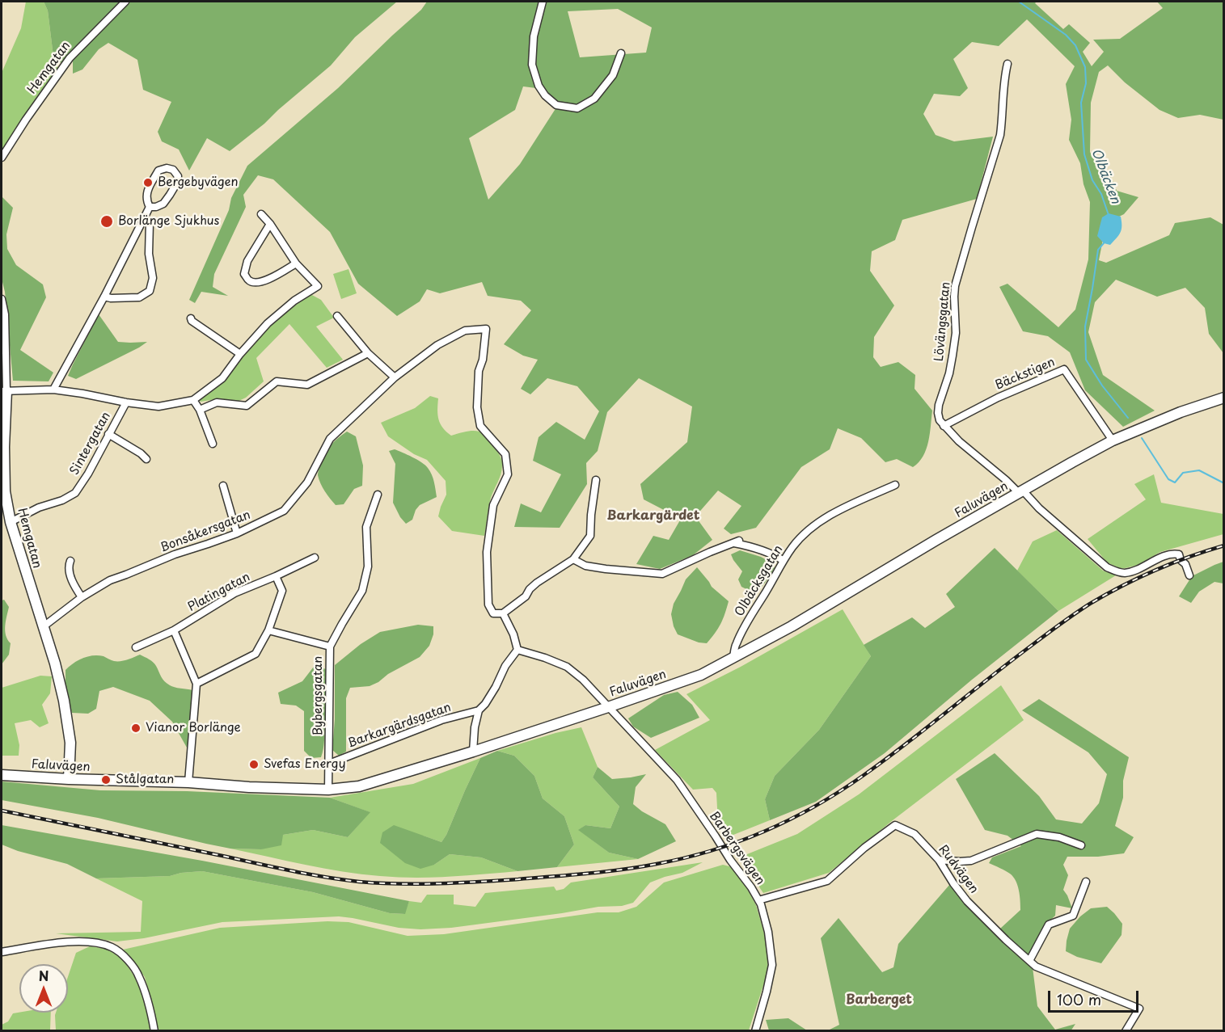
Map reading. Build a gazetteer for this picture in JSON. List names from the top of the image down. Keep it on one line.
{"streets":{"street":["Hemgatan","Lövängsgatan","Bäckstigen","Sintergatan","Faluvägen","Bonsåkersgatan","Olbäcksgatan","Platingatan","Bybergsgatan","Barkargärdsgatan","Barbergsvägen","Rudvägen"]},"crossings":[["Hemgatan","Sintergatan"],["Hemgatan","Faluvägen"],["Hemgatan","Bonsåkersgatan"],["Lövängsgatan","Bäckstigen"],["Bäckstigen","Faluvägen"],["Faluvägen","Olbäcksgatan"],["Faluvägen","Barbergsvägen"],["Bybergsgatan","Barkargärdsgatan"],["Barbergsvägen","Rudvägen"]],"districts":["Barkargärdet","Barberget"],"water":["Olbäcken"],"places":["Bergebyvägen","Borlänge Sjukhus","Vianor Borlänge","Svefas Energy","Stålgatan"],"scale_bar":"100 m","north":"top"}
